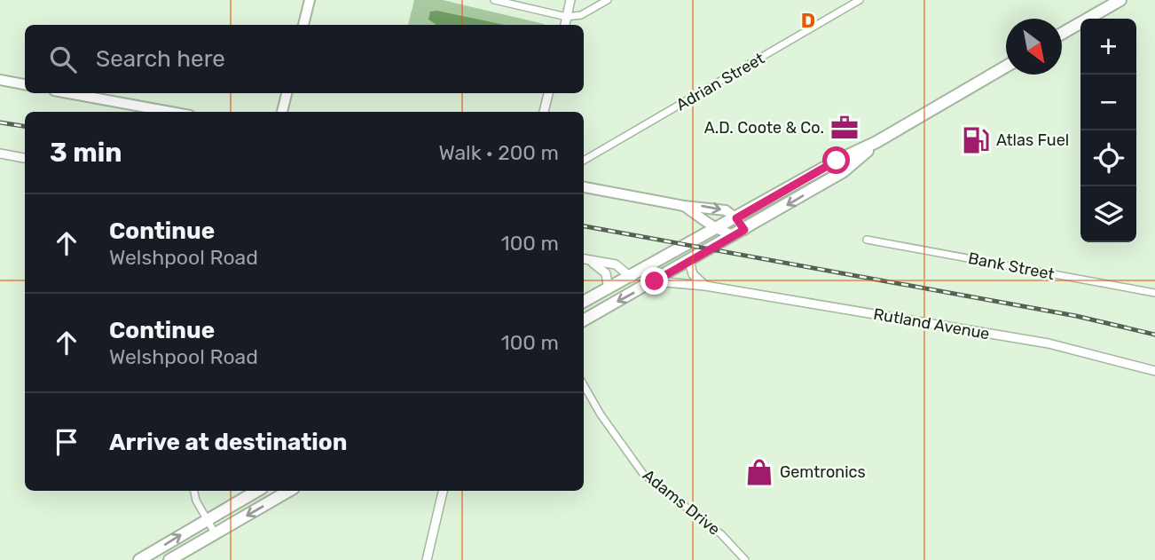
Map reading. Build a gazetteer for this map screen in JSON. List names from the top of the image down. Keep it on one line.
{"streets":{"street":["Adrian Street","Bank Street","Rutland Avenue","Adams Drive"]},"places":{"office":["A.D. Coote & Co."],"fuel station":["Atlas Fuel"],"shop":["Gemtronics"]},"north":"bottom right","page":{"map_buttons":["+","−"],"search":"Search here","heading":["3 min","Walk · 200 m"],"list":[["Continue","Welshpool Road","100 m"],["Continue","Welshpool Road","100 m"],"Arrive at destination"]},"grid":{"columns":["D"]}}
